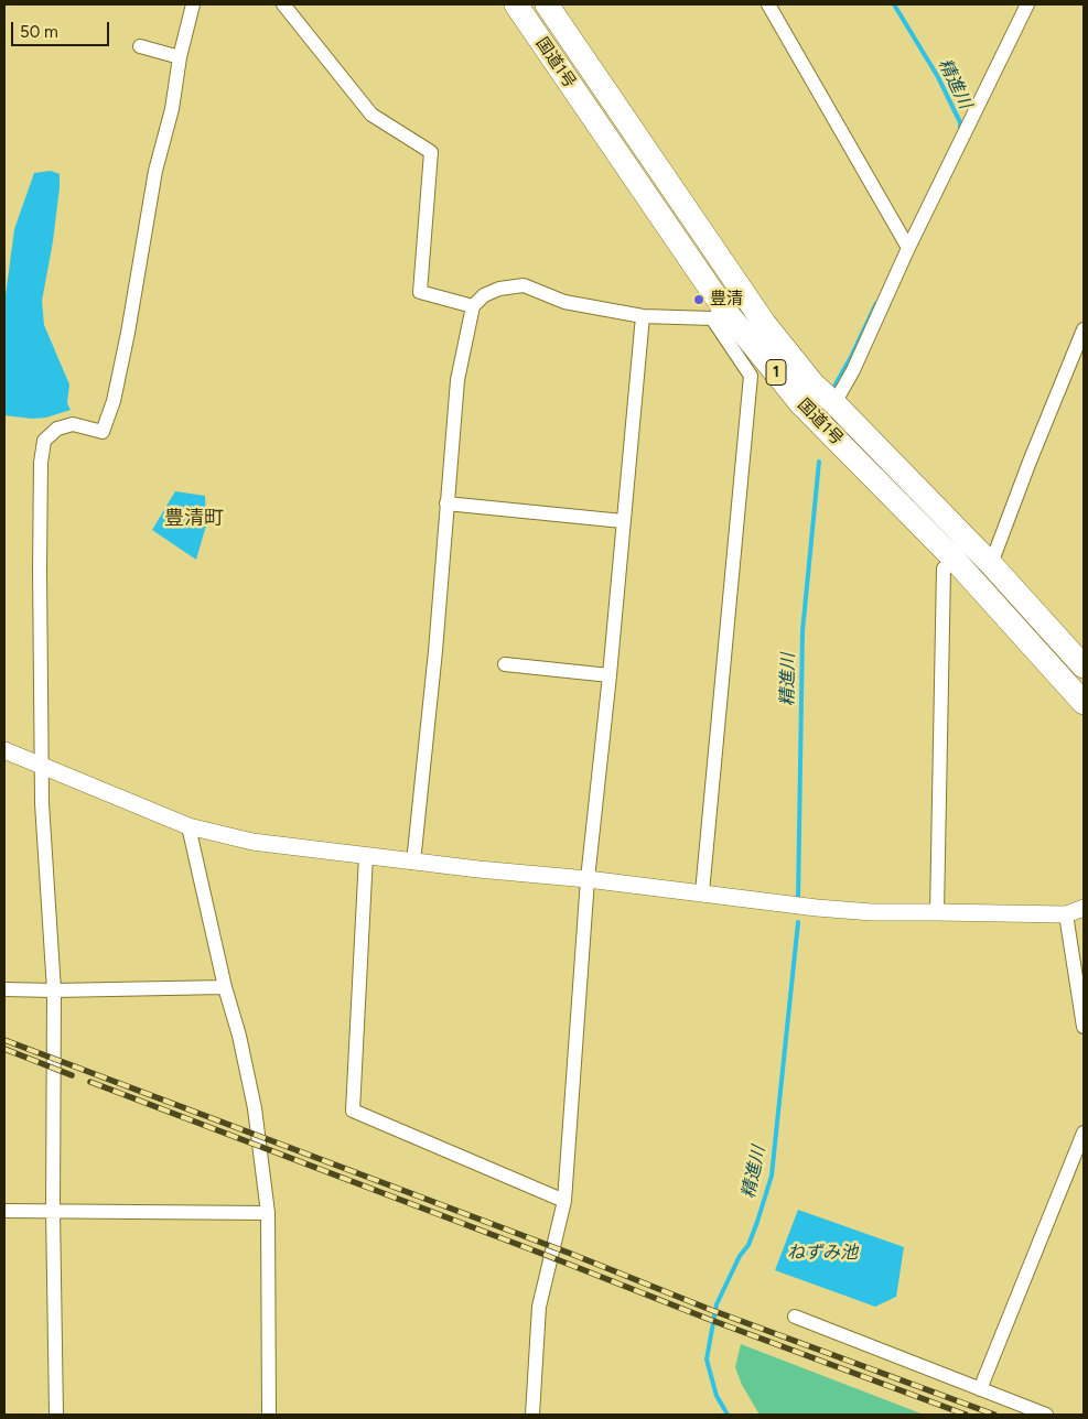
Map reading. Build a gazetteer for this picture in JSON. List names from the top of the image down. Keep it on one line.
{"streets":{"highway":["国道1号","1"]},"districts":["豊清町"],"water":["精進川","ねずみ池"],"places":["豊清"],"scale_bar":"50 m"}
